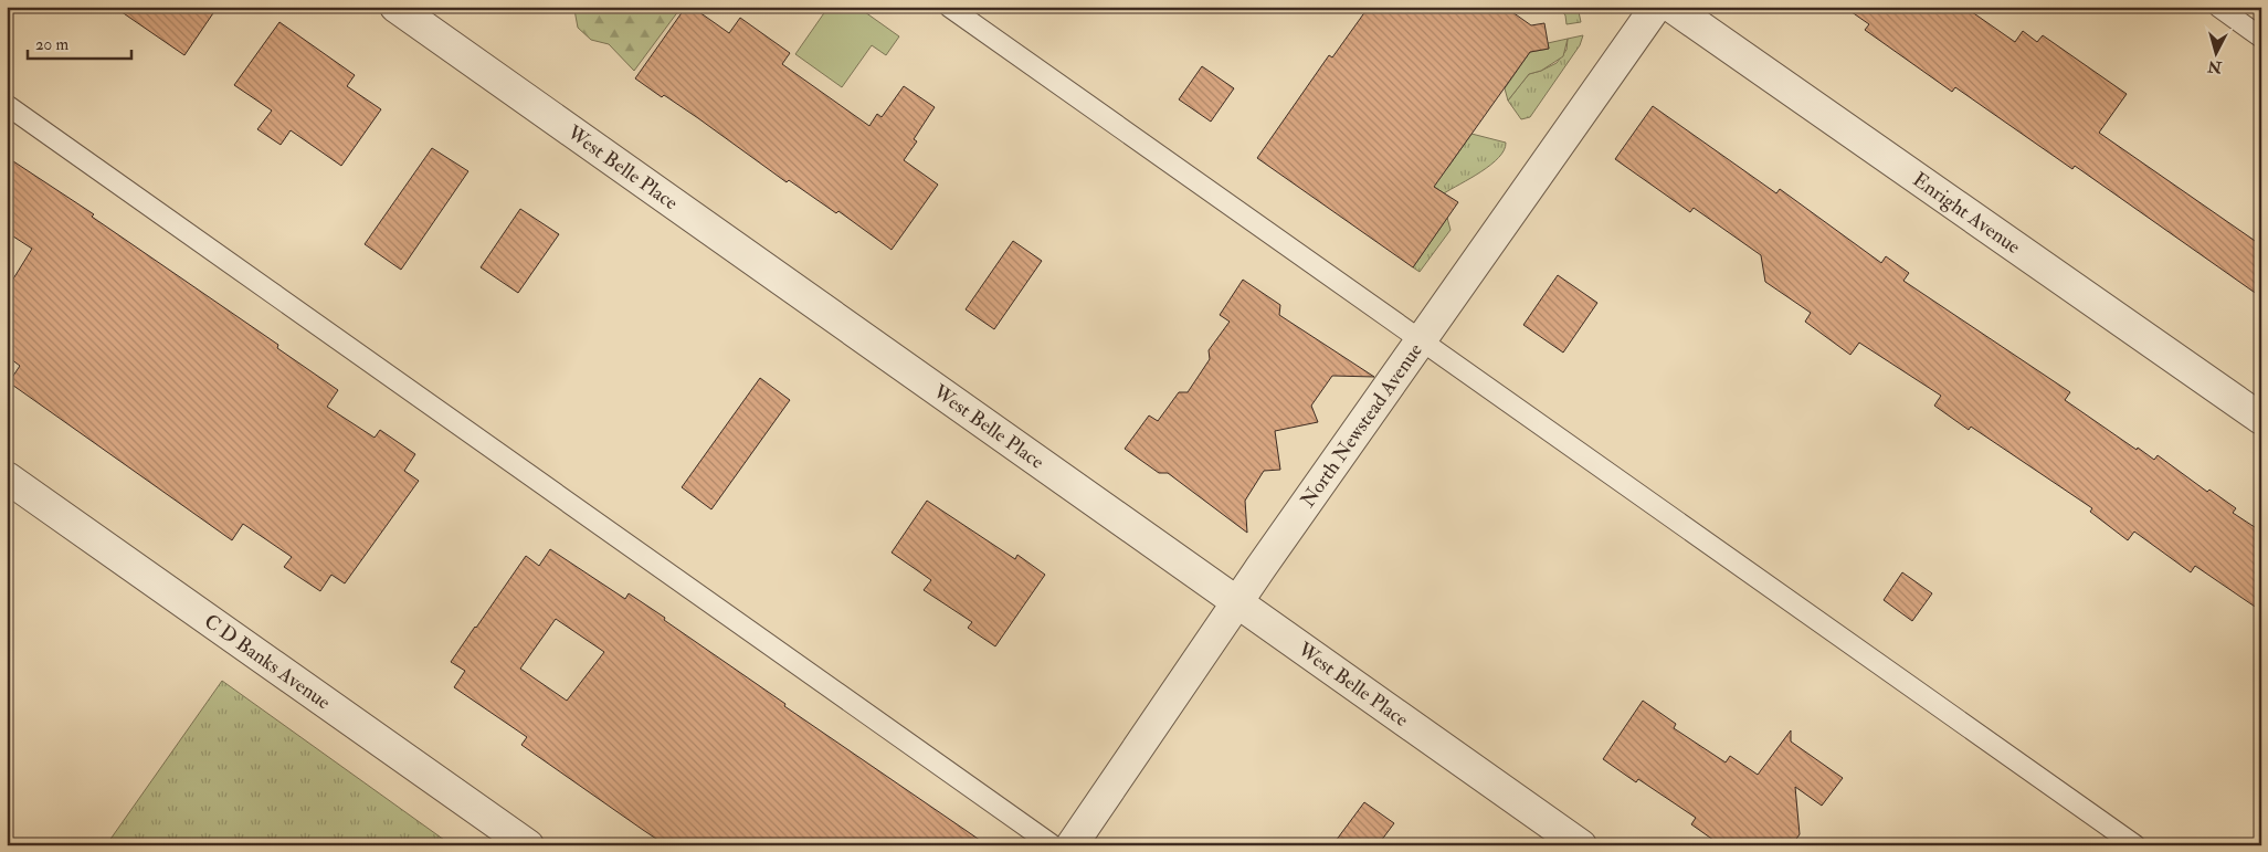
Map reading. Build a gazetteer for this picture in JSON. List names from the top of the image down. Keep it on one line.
{"streets":{"street":["West Belle Place","Enright Avenue","North Newstead Avenue","C D Banks Avenue"]},"crossings":[["West Belle Place","North Newstead Avenue"]],"scale_bar":"20 m","north":"bottom"}
